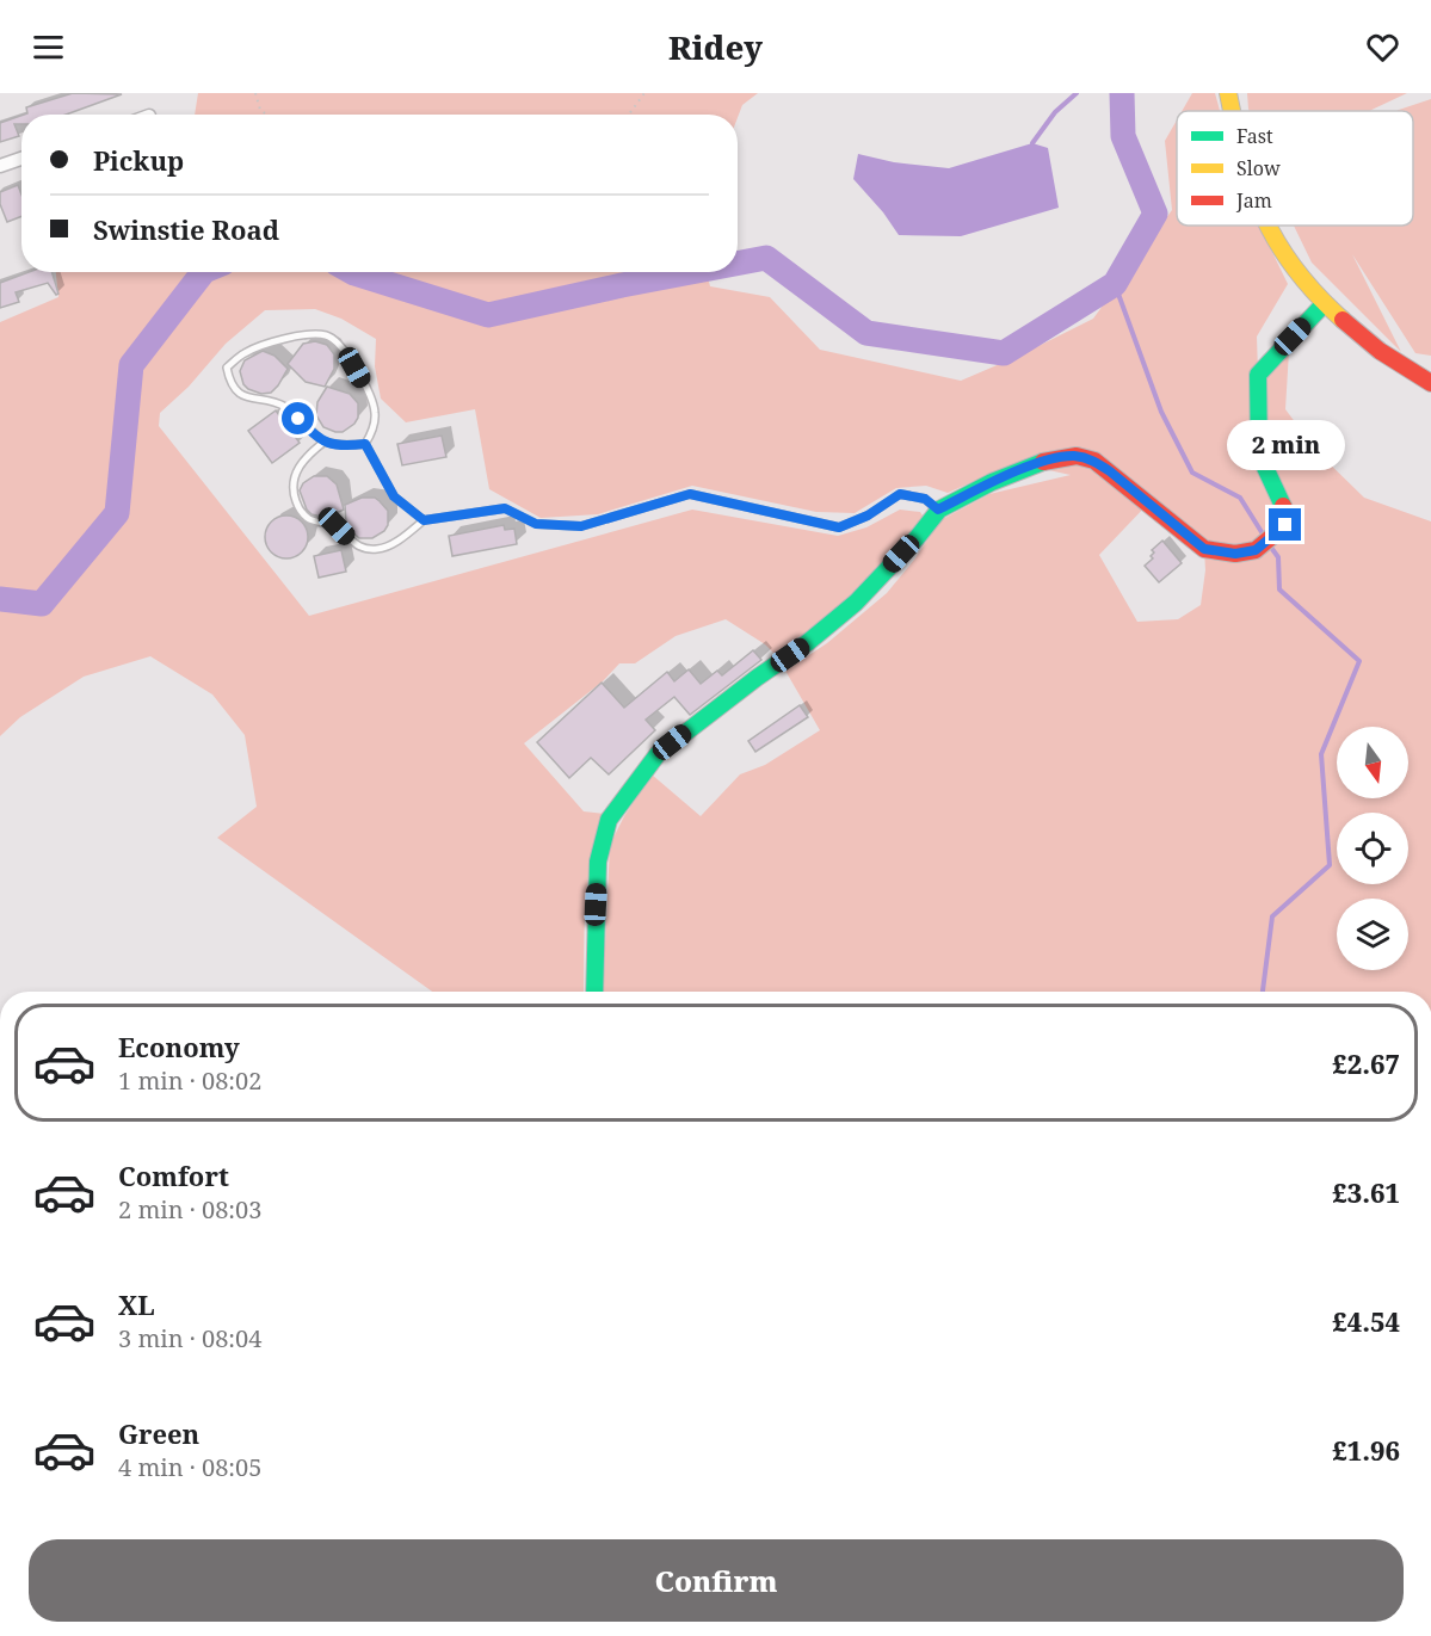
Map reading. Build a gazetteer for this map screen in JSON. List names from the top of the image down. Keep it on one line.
{"legend":["Fast","Slow","Jam"],"north":"bottom","page":{"header":"Ridey","banner":["Pickup","Swinstie Road"],"bubble":"2 min","list":[{"name":"Economy","note":"1 min · 08:02","value":"£2.67"},{"name":"Comfort","note":"2 min · 08:03","value":"£3.61"},{"name":"XL","note":"3 min · 08:04","value":"£4.54"},{"name":"Green","note":"4 min · 08:05","value":"£1.96"}],"buttons":"Confirm"}}
